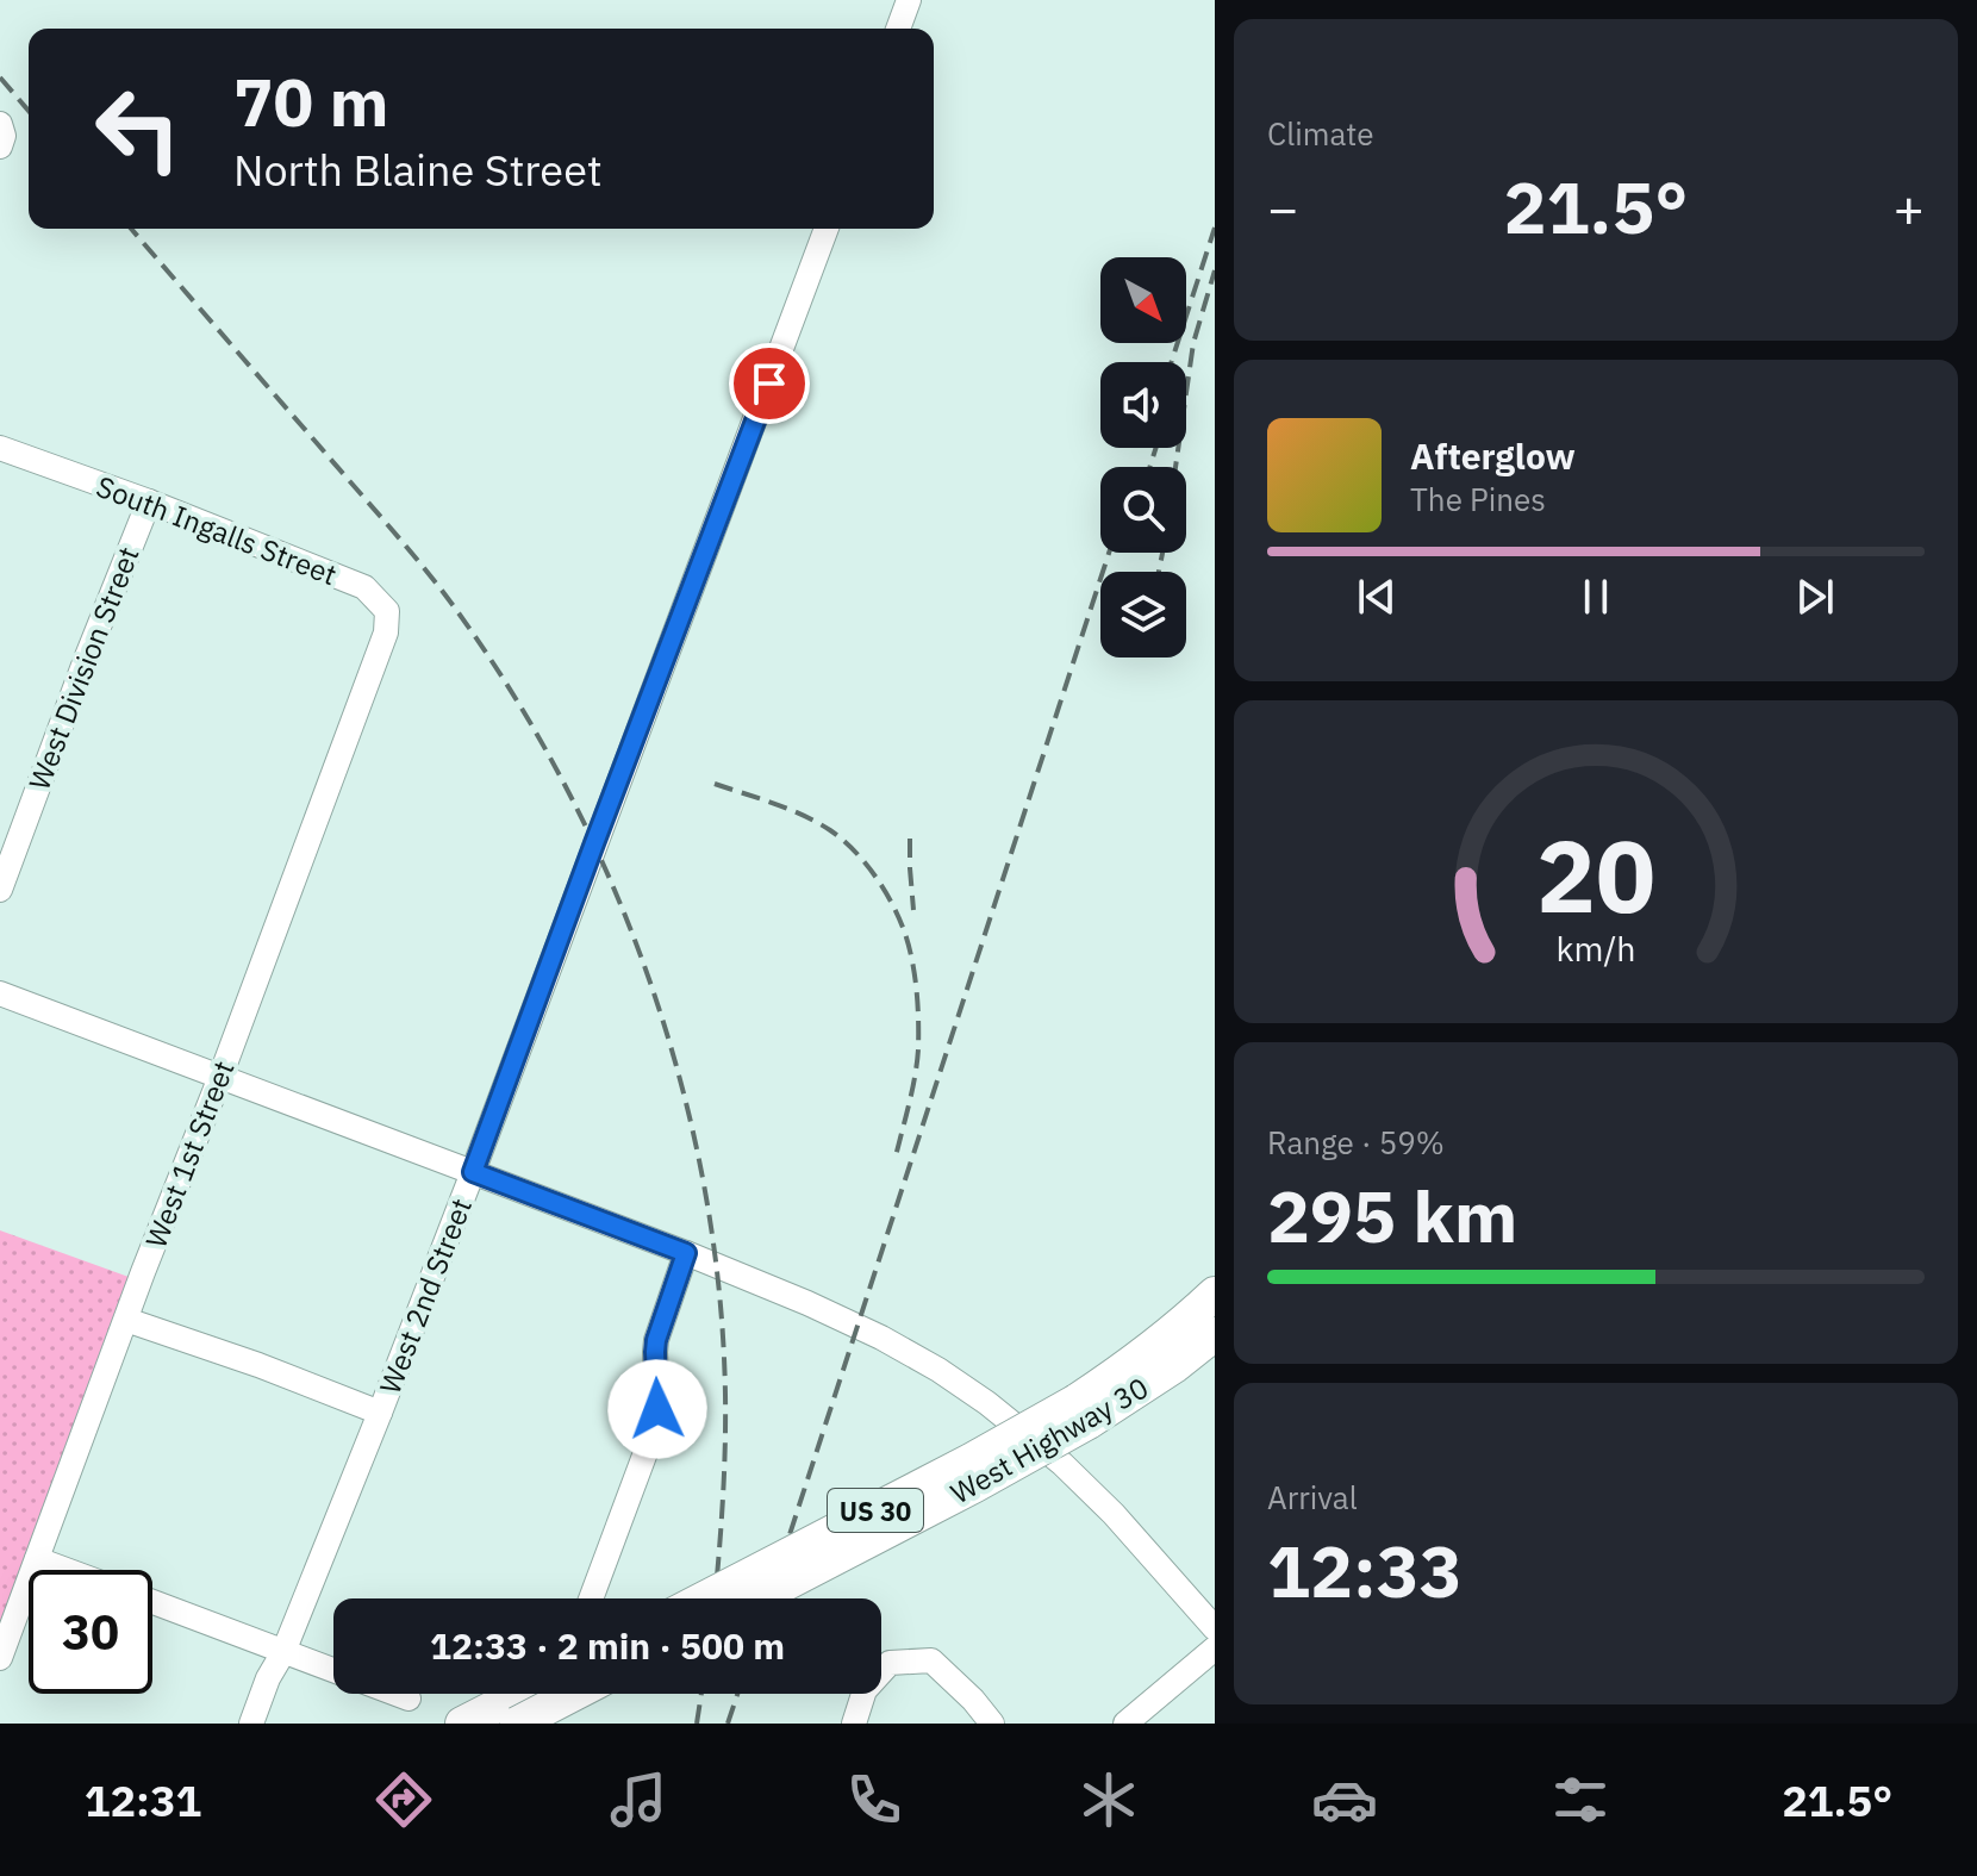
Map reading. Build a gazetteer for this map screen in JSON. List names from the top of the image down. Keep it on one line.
{"streets":{"highway":["West Highway 30","US 30"],"street":["South Ingalls Street","West Division Street","West 1st Street","West 2nd Street"]},"crossings":[["South Ingalls Street","West Division Street"],["South Ingalls Street","West 1st Street"]],"north":"bottom right","page":{"tile":["Climate",["Range · 59%","295 km"],["Arrival","12:33"]],"turn":["70 m","North Blaine Street"],"heat":["−","21.5°","+"],"song":["Afterglow","The Pines"],"limit":"30","trip":"12:33 · 2 min · 500 m","tabs":["12:31","21.5°"],"gauge":["20","km/h"]}}
